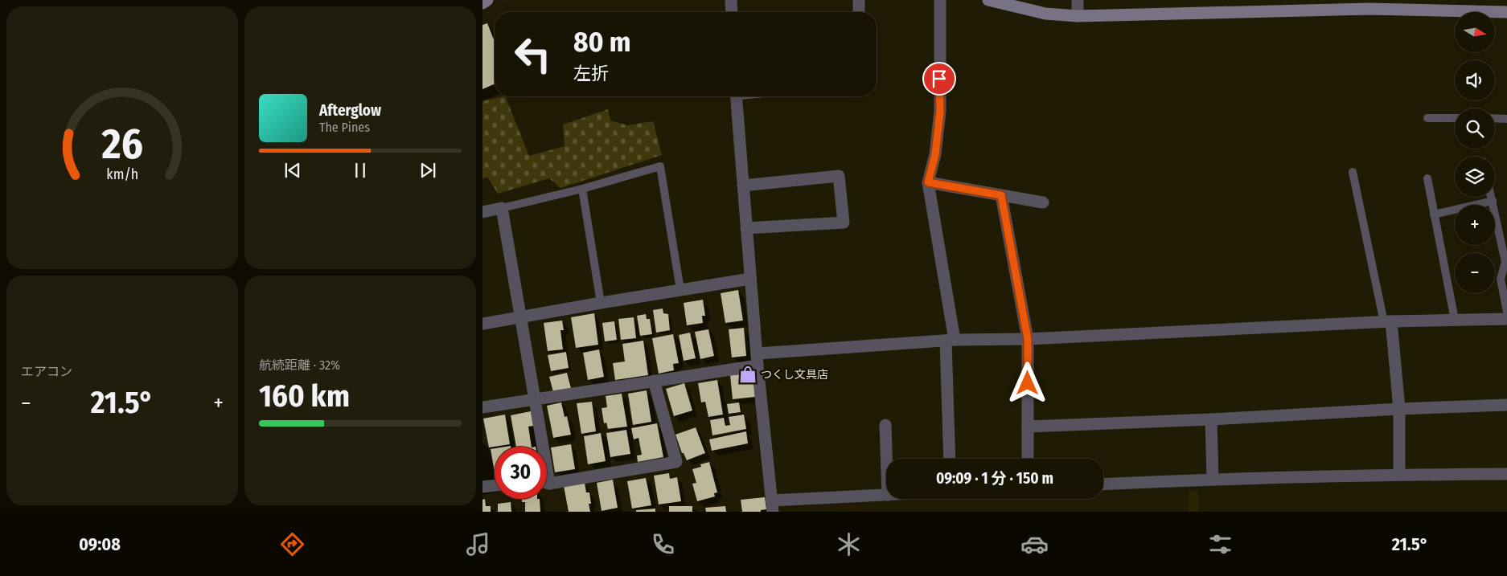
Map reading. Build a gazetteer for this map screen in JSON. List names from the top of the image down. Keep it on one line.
{"places":{"shop":["つくし文具店"]},"north":"right","page":{"map_buttons":["+","−"],"turn":["80 m","左折"],"song":["Afterglow","The Pines"],"tile":["エアコン",["航続距離 · 32%","160 km"]],"heat":["−","21.5°","+"],"limit":"30","trip":"09:09 · 1 分 · 150 m","tabs":["09:08","21.5°"],"gauge":["26","km/h"]}}
